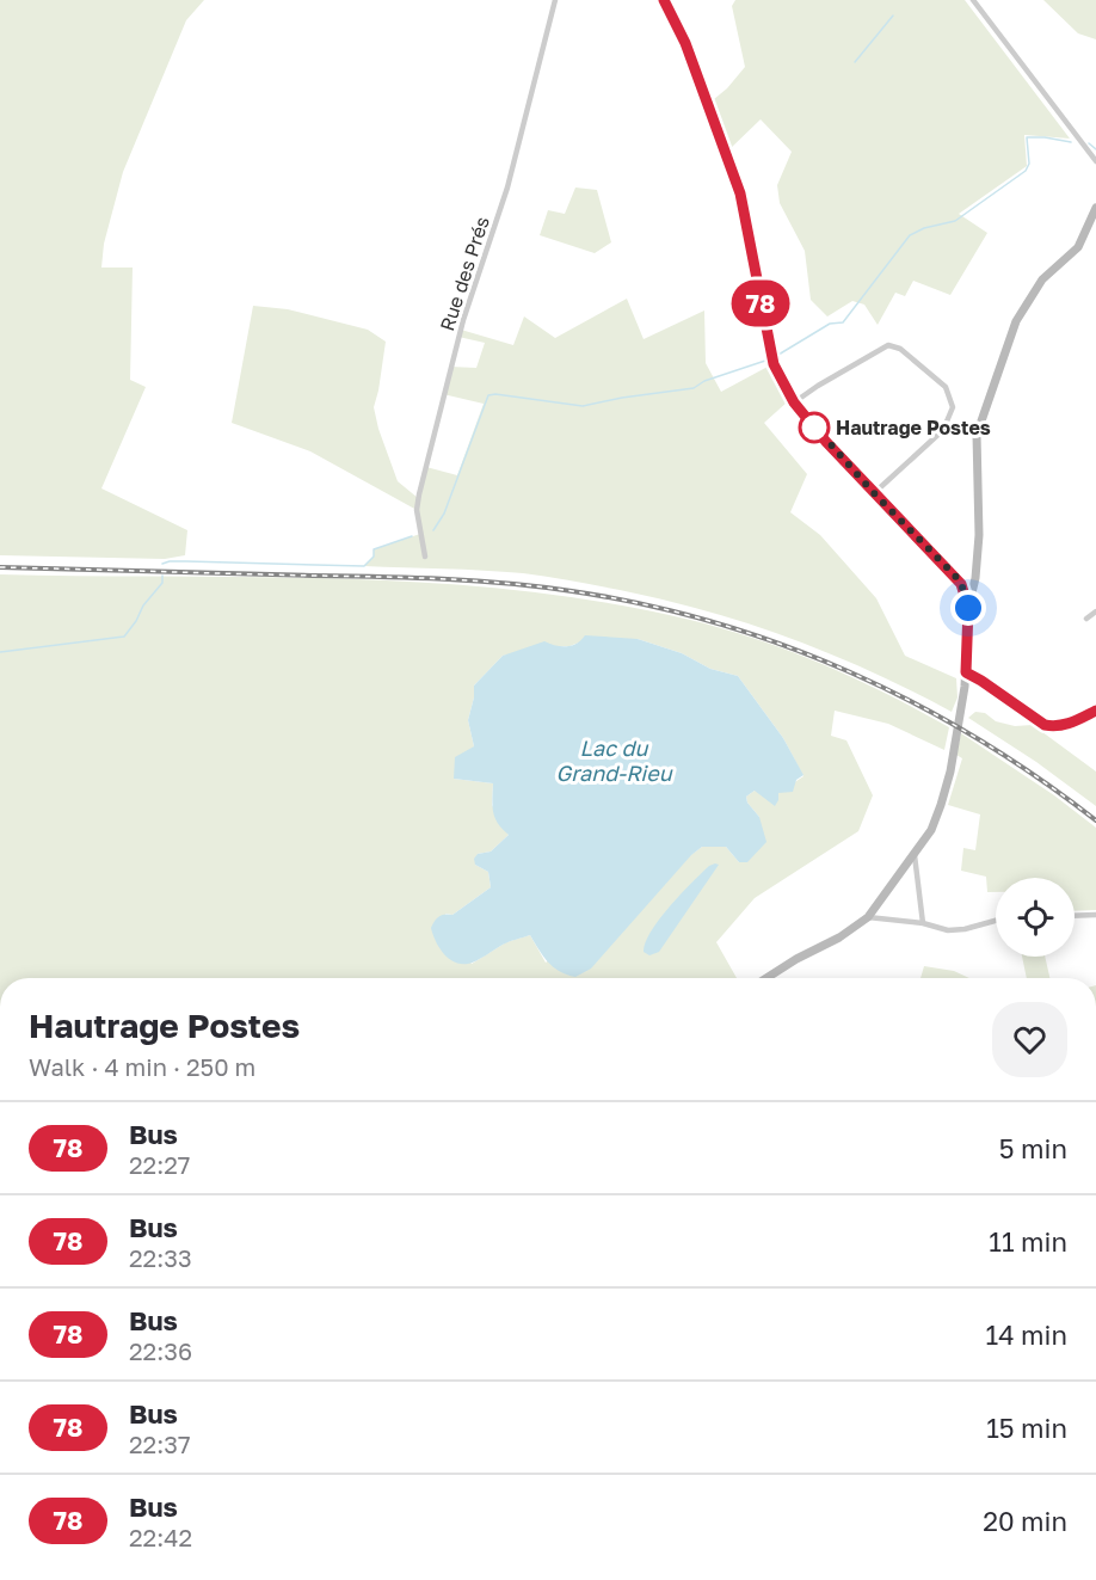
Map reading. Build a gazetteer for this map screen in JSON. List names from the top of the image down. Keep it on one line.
{"streets":{"street":["Rue des Prés"]},"water":["Lac du Grand-Rieu"],"places":["Hautrage Postes"],"lines":["bus line 78"],"page":{"on_map":"78","heading":["Hautrage Postes","Walk · 4 min · 250 m"],"list":[{"mark":"78","name":"Bus","note":"22:27","value":"5 min"},{"mark":"78","name":"Bus","note":"22:33","value":"11 min"},{"mark":"78","name":"Bus","note":"22:36","value":"14 min"},{"mark":"78","name":"Bus","note":"22:37","value":"15 min"},{"mark":"78","name":"Bus","note":"22:42","value":"20 min"}]}}
